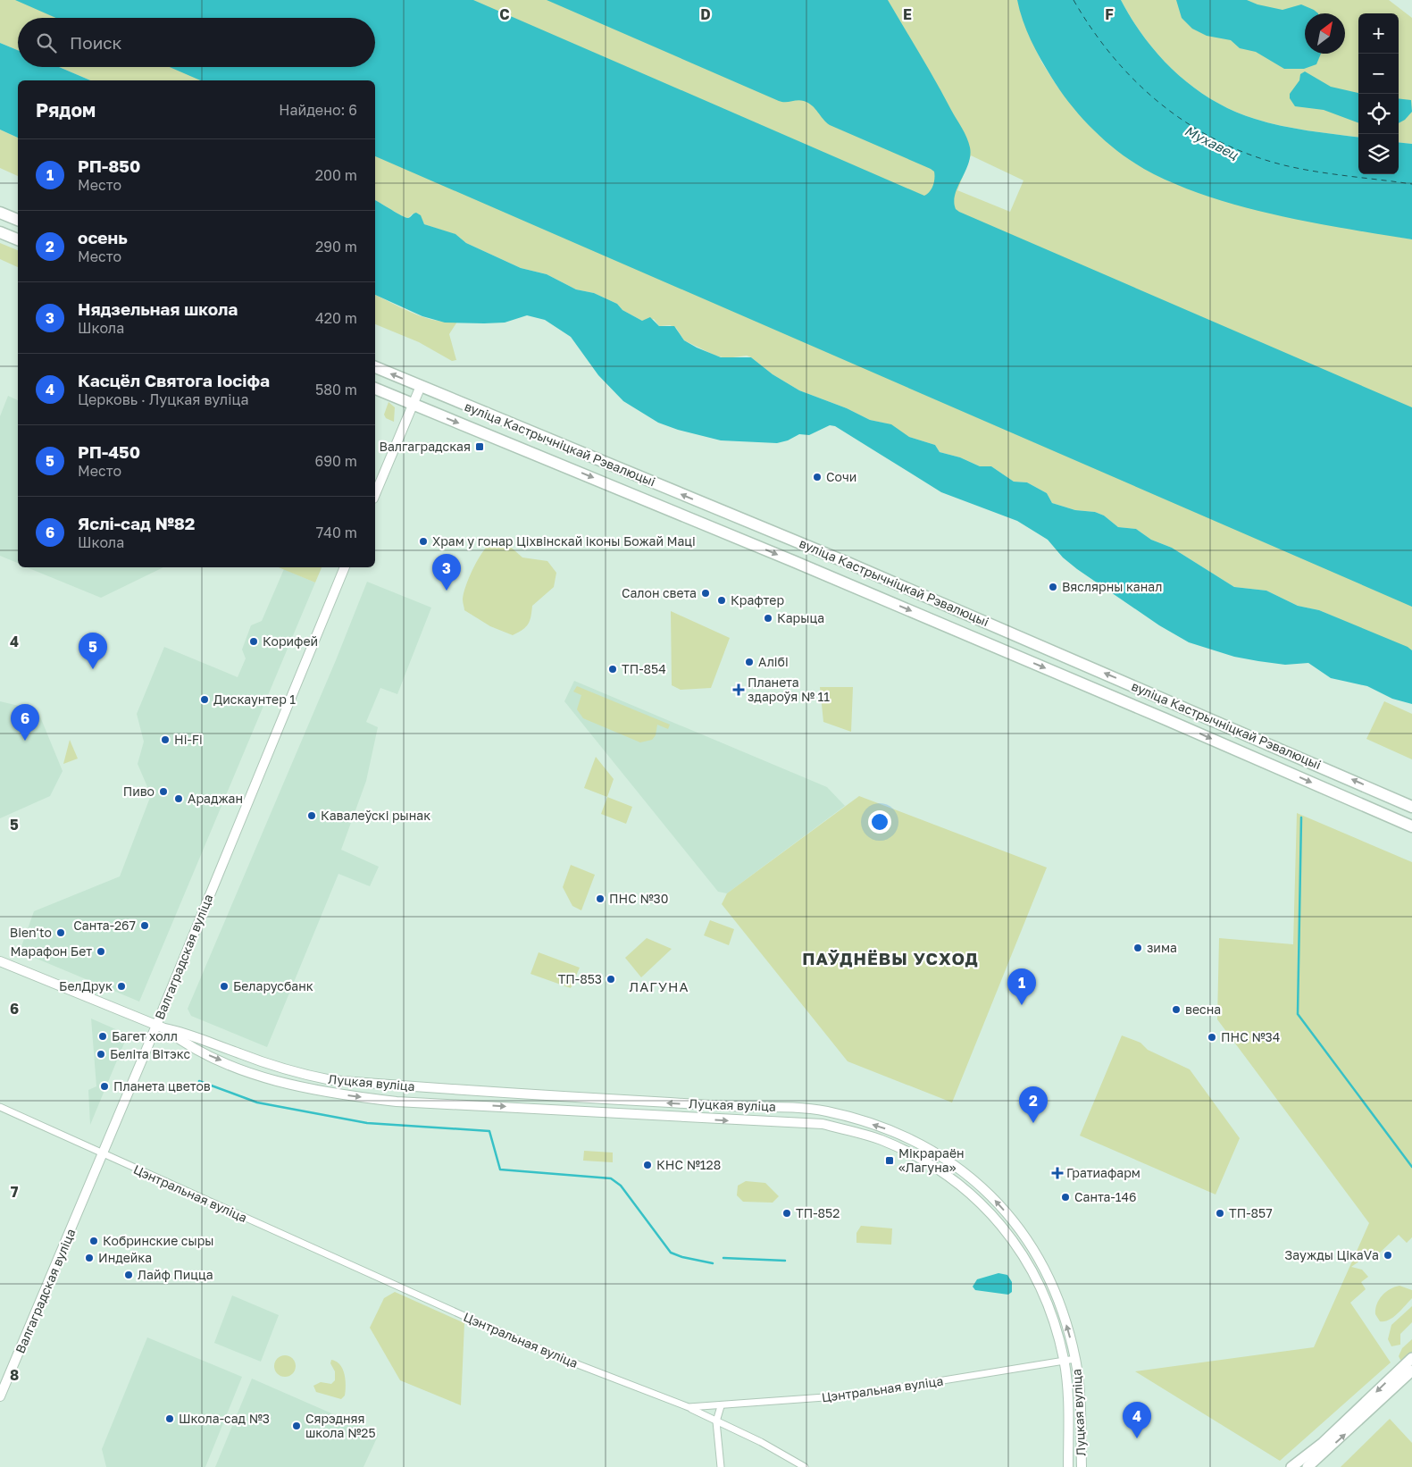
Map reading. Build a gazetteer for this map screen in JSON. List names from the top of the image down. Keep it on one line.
{"streets":{"highway":["вуліца Кастрычніцкай Рэвалюцыі"],"street":["Валгаградская вуліца","Луцкая вуліца","Цэнтральная вуліца"]},"crossings":[["Валгаградская вуліца","Луцкая вуліца"],["Валгаградская вуліца","Цэнтральная вуліца"],["Луцкая вуліца","Цэнтральная вуліца"]],"districts":["ПАЎДНЁВЫ УСХОД","ЛАГУНА"],"water":["Мухавец"],"places":{"transit":["Валгаградская","Мікрараён «Лагуна»"],"other":["Сочи","Храм у гонар Ціхвінскай іконы Божай Маці","Вяслярны канал","Салон света","Крафтер","Карыца","Корифей","Алібі","ТП-854","Дискаунтер 1","Hi-Fi","Пиво","Араджан","Кавалеўскі рынак","ПНС №30","Санта-267","Bien'to","зима","Марафон Бет","ТП-853","БелДрук","Беларусбанк","весна","Багет холл","ПНС №34","Беліта Вітэкс","Планета цветов","КНС №128","Санта-146","ТП-852","ТП-857","Кобринские сыры","Заужды ЦікаVа","Индейка","Лайф Пицца","Школа-сад №3","Сярэдняя школа №25"],"health":["Планета здароўя № 11","Гратиафарм"]},"north":"top right","page":{"map_buttons":["+","−"],"search":"Поиск","heading":["Рядом","Найдено: 6"],"list":[{"mark":"1","name":"РП-850","note":"Место","value":"200 m"},{"mark":"2","name":"осень","note":"Место","value":"290 m"},{"mark":"3","name":"Нядзельная школа","note":"Школа","value":"420 m"},{"mark":"4","name":"Касцёл Святога Іосіфа","note":"Церковь · Луцкая вуліца","value":"580 m"},{"mark":"5","name":"РП-450","note":"Место","value":"690 m"},{"mark":"6","name":"Яслі-сад №82","note":"Школа","value":"740 m"}],"pins":["3","5","6","1","2","4"]},"grid":{"columns":["C","D","E","F"],"rows":["4","5","6","7","8"]}}
